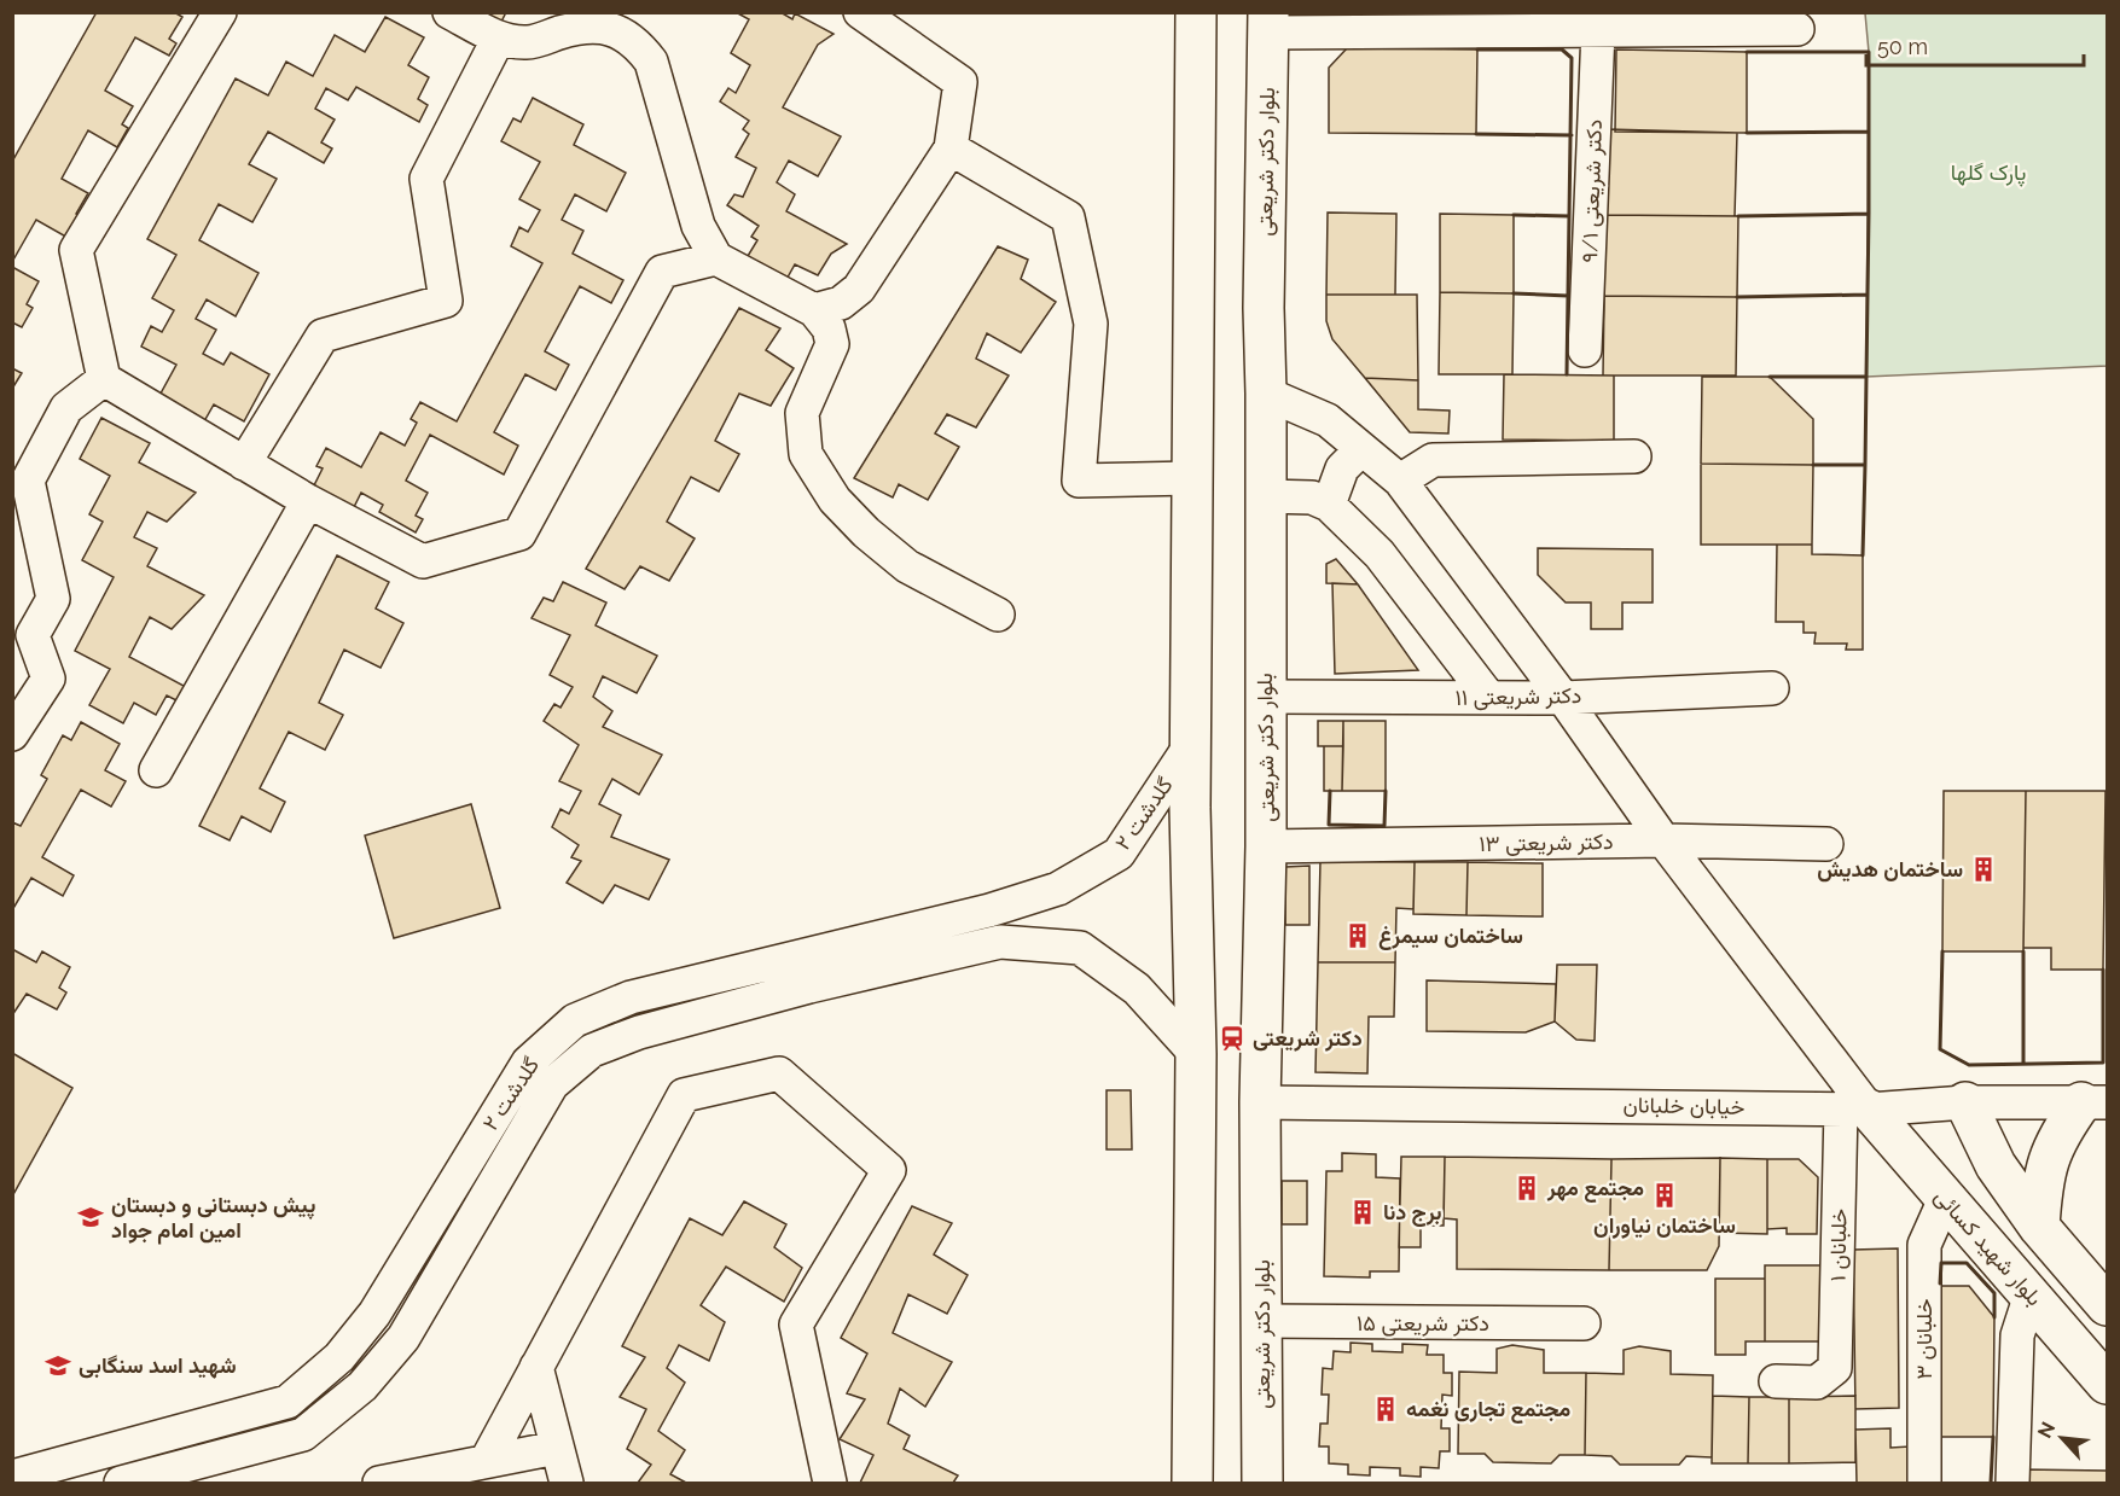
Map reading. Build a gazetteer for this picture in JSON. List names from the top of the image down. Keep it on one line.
{"streets":{"main road":["بلوار دکتر شریعتی","بلوار شهید کسائی"],"street":["دکتر شریعتی ۹/۱","۱۱ دکتر شریعتی","گلدشت ۲","۱۳ دکتر شریعتی","خیابان خلبانان","۱ خلبانان","۱۵ دکتر شریعتی","۳ خلبانان"]},"crossings":[["بلوار دکتر شریعتی","۱۱ دکتر شریعتی"],["بلوار دکتر شریعتی","۱۳ دکتر شریعتی"],["بلوار دکتر شریعتی","خیابان خلبانان"],["بلوار دکتر شریعتی","۱۵ دکتر شریعتی"],["خیابان خلبانان","۱ خلبانان"],["خیابان خلبانان","بلوار شهید کسائی"],["۱ خلبانان","بلوار شهید کسائی"],["بلوار شهید کسائی","۳ خلبانان"]],"parks":["پارک گلها"],"places":{"building":["ساختمان هدیش","ساختمان سیمرغ","مجتمع مهر","ساختمان نیاوران","برج دنا","مجتمع تجاری نغمه"],"station":["دکتر شریعتی"],"school or university":["پیش دبستانی و دبستان امین امام جواد","شهید اسد سنگابی"]},"scale_bar":"50 m","north":"top left"}
